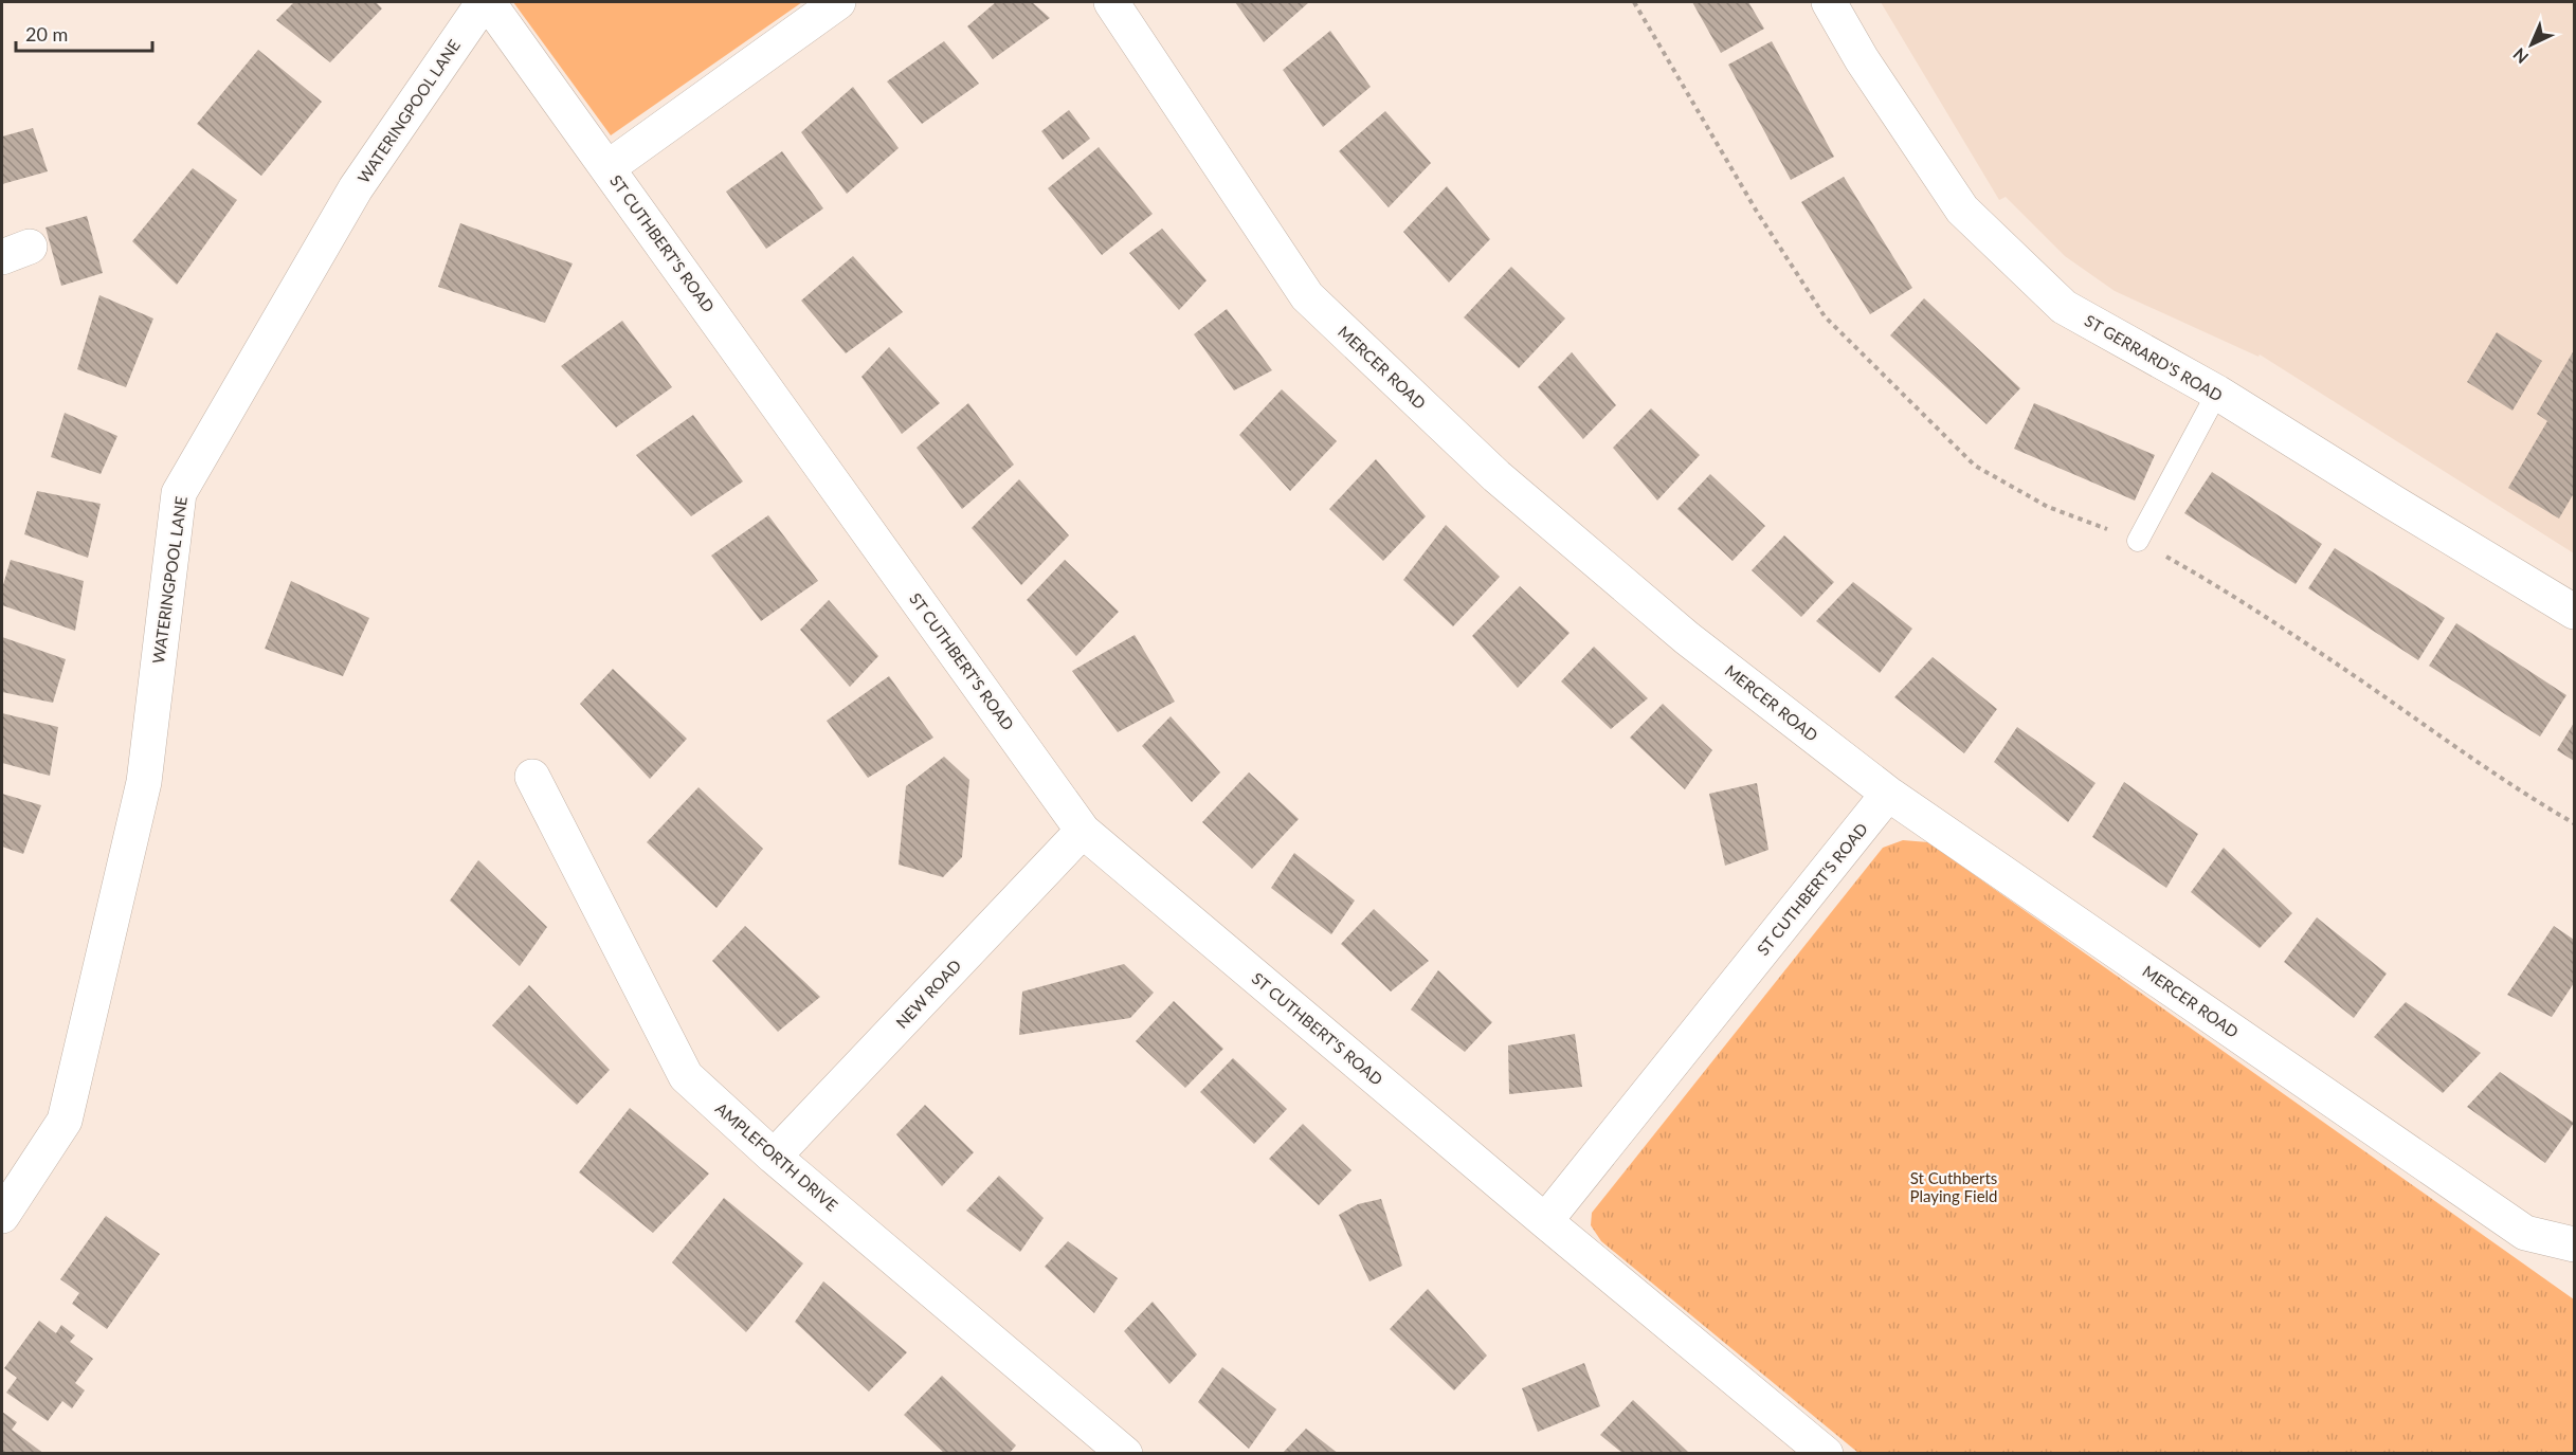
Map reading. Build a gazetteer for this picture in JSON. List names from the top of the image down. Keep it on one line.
{"streets":{"street":["WATERINGPOOL LANE","ST CUTHBERT'S ROAD","ST GERRARD'S ROAD","MERCER ROAD","NEW ROAD","AMPLEFORTH DRIVE"]},"crossings":[["WATERINGPOOL LANE","ST CUTHBERT'S ROAD"],["ST CUTHBERT'S ROAD","MERCER ROAD"],["ST CUTHBERT'S ROAD","NEW ROAD"],["NEW ROAD","AMPLEFORTH DRIVE"]],"parks":["St Cuthberts Playing Field"],"scale_bar":"20 m","north":"bottom left"}
